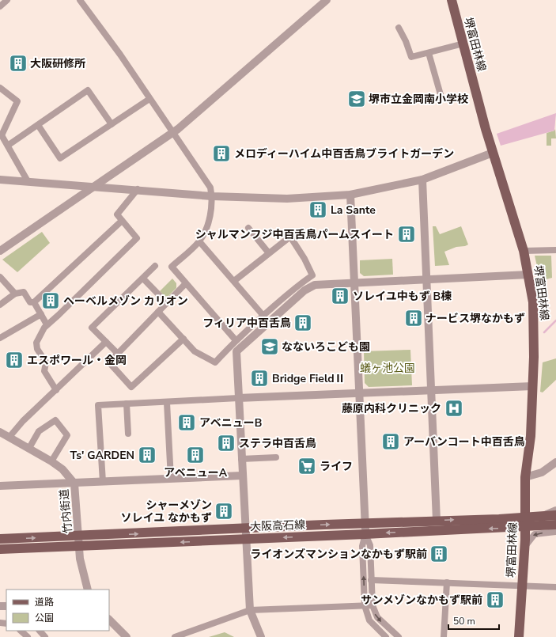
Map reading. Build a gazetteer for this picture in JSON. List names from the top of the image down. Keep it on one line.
{"streets":{"main road":["堺富田林線","大阪高石線"],"street":["竹内街道"]},"crossings":[["堺富田林線","大阪高石線"],["竹内街道","大阪高石線"]],"parks":["蟻ヶ池公園"],"places":{"building":["大阪研修所","メロディーハイム中百舌鳥ブライトガーデン","La Sante","シャルマンフジ中百舌鳥パームスイート","ソレイユ中もず B棟","ヘーベルメゾン カリオン","ナービス堺なかもず","フィリア中百舌鳥","エスポワール・金岡","Bridge FieldⅡ","アベニューB","アーバンコート中百舌鳥","ステラ中百舌鳥","Ts' GARDEN","アベニューA","シャーメゾン ソレイユ なかもず","ライオンズマンションなかもず駅前","サンメゾンなかもず駅前"],"school or university":["堺市立金岡南小学校","なないろこども園"],"hospital":["藤原内科クリニック"],"supermarket":["ライフ"]},"legend":["道路","公園"],"scale_bar":"50 m"}
